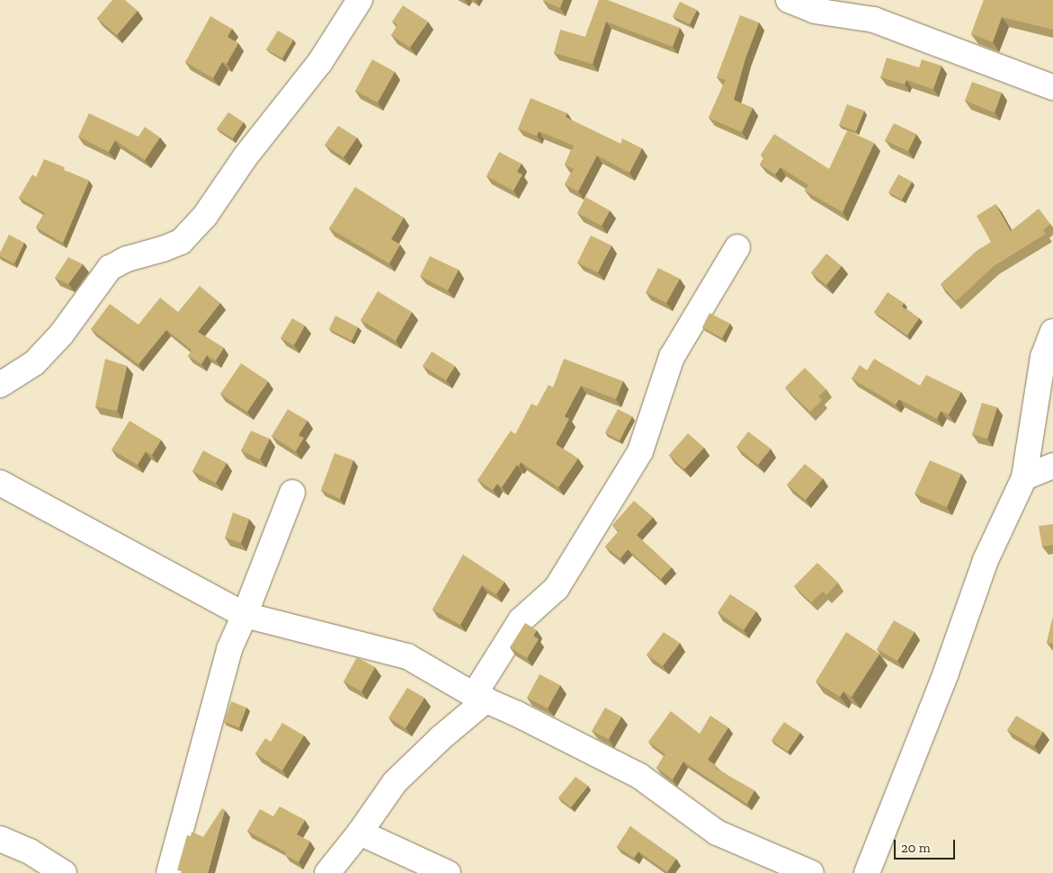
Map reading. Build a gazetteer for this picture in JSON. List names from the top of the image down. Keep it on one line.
{"scale_bar":"20 m"}
